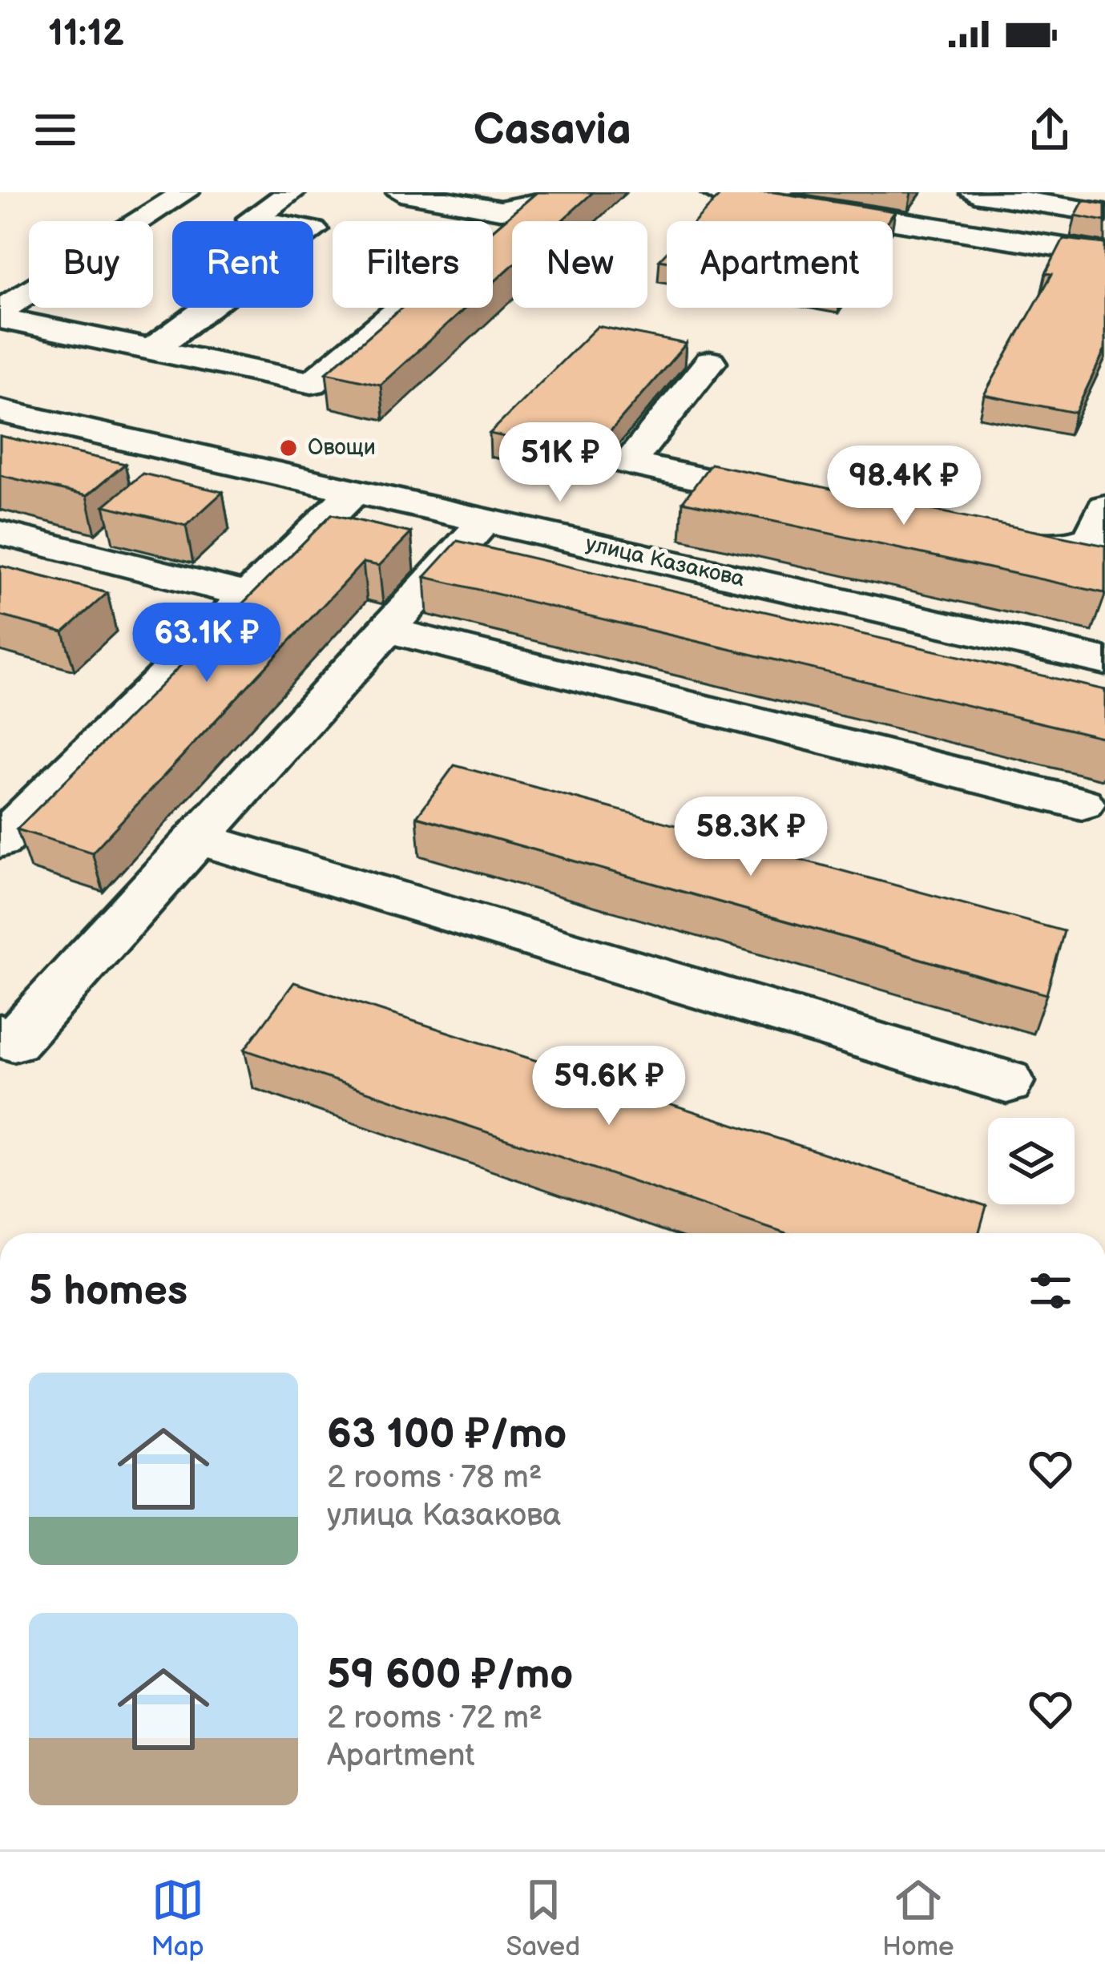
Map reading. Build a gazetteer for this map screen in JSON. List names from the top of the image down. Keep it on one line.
{"streets":{"street":["улица Казакова"]},"places":["Овощи"],"page":{"status":"11:12","header":"Casavia","chip":["Buy","Rent","Filters","New","Apartment"],"price":["51K ₽","98.4K ₽","63.1K ₽","58.3K ₽","59.6K ₽"],"heading":"5 homes","list":[{"name":"63 100 ₽/mo","note":"2 rooms · 78 m² · улица Казакова"},{"name":"59 600 ₽/mo","note":"2 rooms · 72 m² · Apartment"}],"tabs":["Map","Saved","Home"]}}
